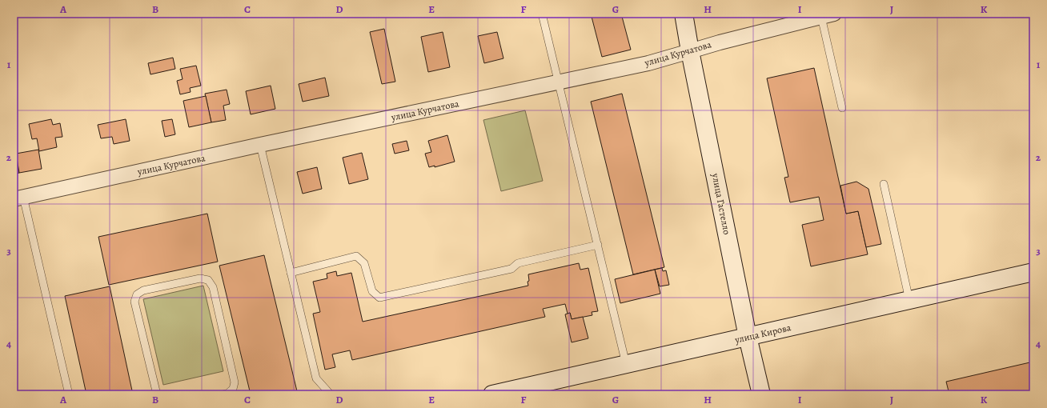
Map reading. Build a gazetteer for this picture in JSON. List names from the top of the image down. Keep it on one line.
{"streets":{"street":["улица Курчатова","улица Гастелло","улица Кирова"]},"crossings":[["улица Курчатова","улица Гастелло"],["улица Гастелло","улица Кирова"]],"grid":{"columns":["A","B","C","D","E","F","G","H","I","J","K"],"rows":["1","2","3","4"]}}
